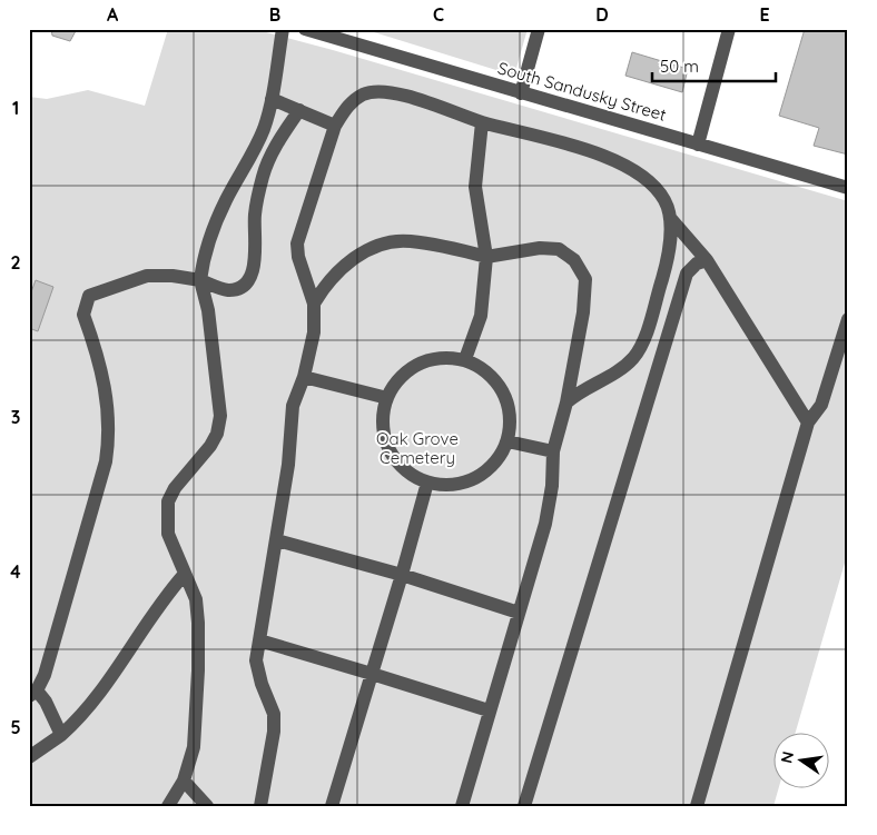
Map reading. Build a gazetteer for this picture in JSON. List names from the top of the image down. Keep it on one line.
{"streets":{"street":["South Sandusky Street"]},"parks":["Oak Grove Cemetery"],"scale_bar":"50 m","north":"left","grid":{"columns":["A","B","C","D","E"],"rows":["1","2","3","4","5"]}}
